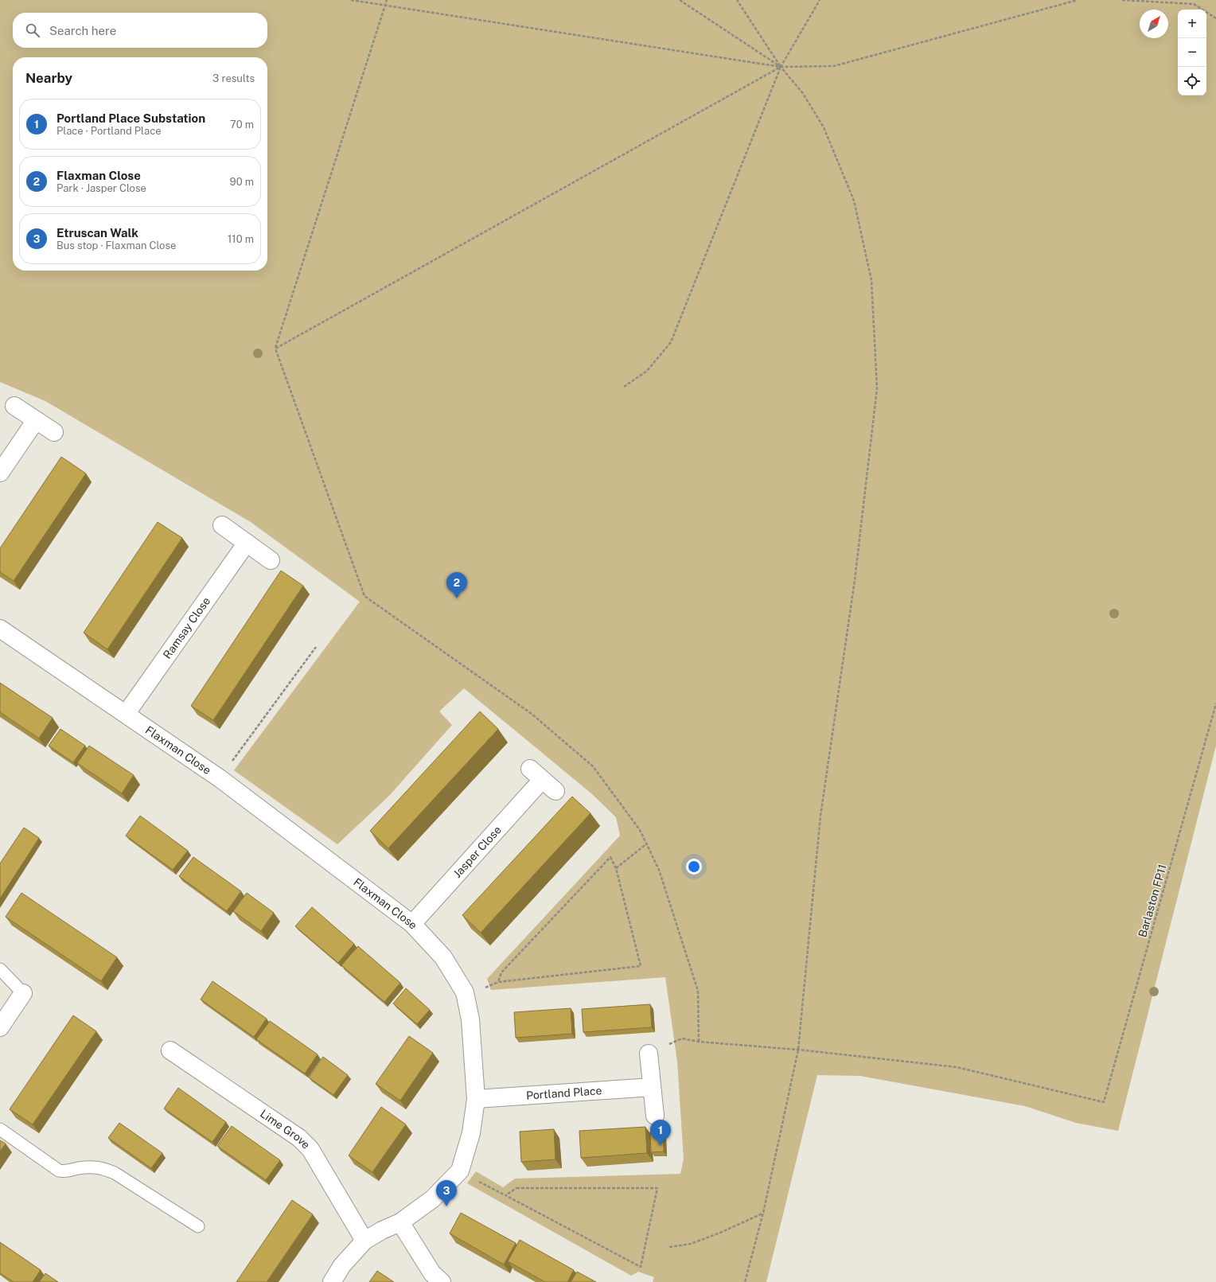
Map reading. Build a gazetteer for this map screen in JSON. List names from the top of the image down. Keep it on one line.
{"streets":{"street":["Ramsay Close","Flaxman Close","Jasper Close","Portland Place","Lime Grove"],"path":["Barlaston FP11"]},"crossings":[["Ramsay Close","Flaxman Close"],["Flaxman Close","Jasper Close"],["Flaxman Close","Portland Place"],["Flaxman Close","Lime Grove"]],"north":"top right","page":{"map_buttons":["+","−"],"search":"Search here","heading":["Nearby","3 results"],"list":[{"mark":"1","name":"Portland Place Substation","note":"Place · Portland Place","value":"70 m"},{"mark":"2","name":"Flaxman Close","note":"Park · Jasper Close","value":"90 m"},{"mark":"3","name":"Etruscan Walk","note":"Bus stop · Flaxman Close","value":"110 m"}],"pins":["2","1","3"]}}
